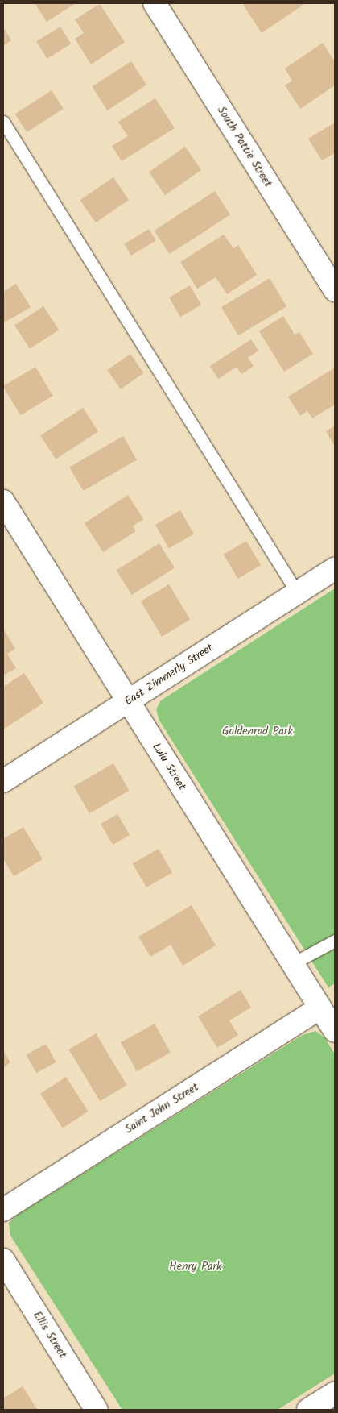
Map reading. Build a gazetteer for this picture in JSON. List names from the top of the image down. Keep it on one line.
{"streets":{"street":["South Pattie Street","East Zimmerly Street","Lulu Street","Saint John Street","Ellis Street"]},"crossings":[["East Zimmerly Street","Lulu Street"],["Lulu Street","Saint John Street"]],"parks":["Goldenrod Park","Henry Park"]}
